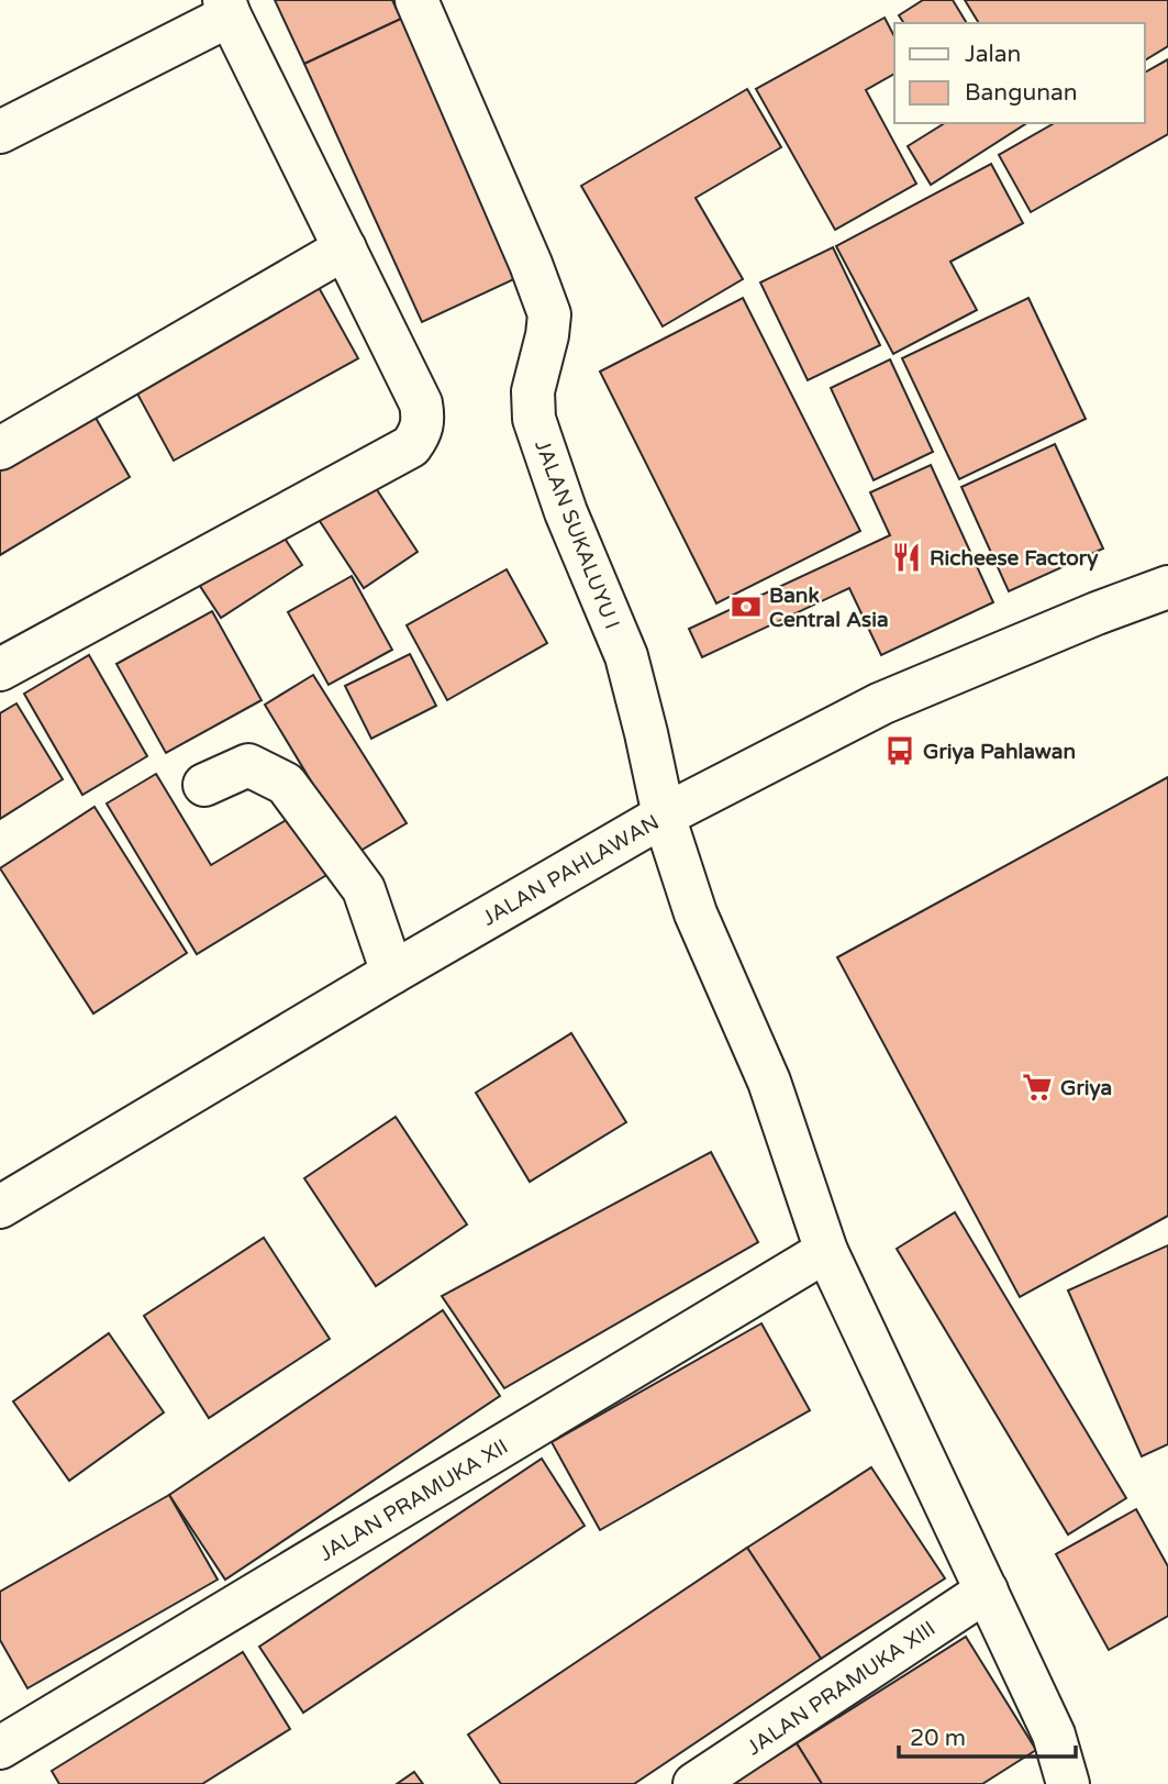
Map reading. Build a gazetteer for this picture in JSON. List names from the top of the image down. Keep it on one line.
{"streets":{"street":["JALAN SUKALUYU I","JALAN PAHLAWAN","JALAN PRAMUKA XII","JALAN PRAMUKA XIII"]},"crossings":[["JALAN SUKALUYU I","JALAN PAHLAWAN"],["JALAN SUKALUYU I","JALAN PRAMUKA XII"],["JALAN SUKALUYU I","JALAN PRAMUKA XIII"]],"places":{"restaurant":["Richeese Factory"],"bank":["Bank Central Asia"],"bus stop":["Griya Pahlawan"],"supermarket":["Griya"]},"legend":["Jalan","Bangunan"],"scale_bar":"20 m"}
